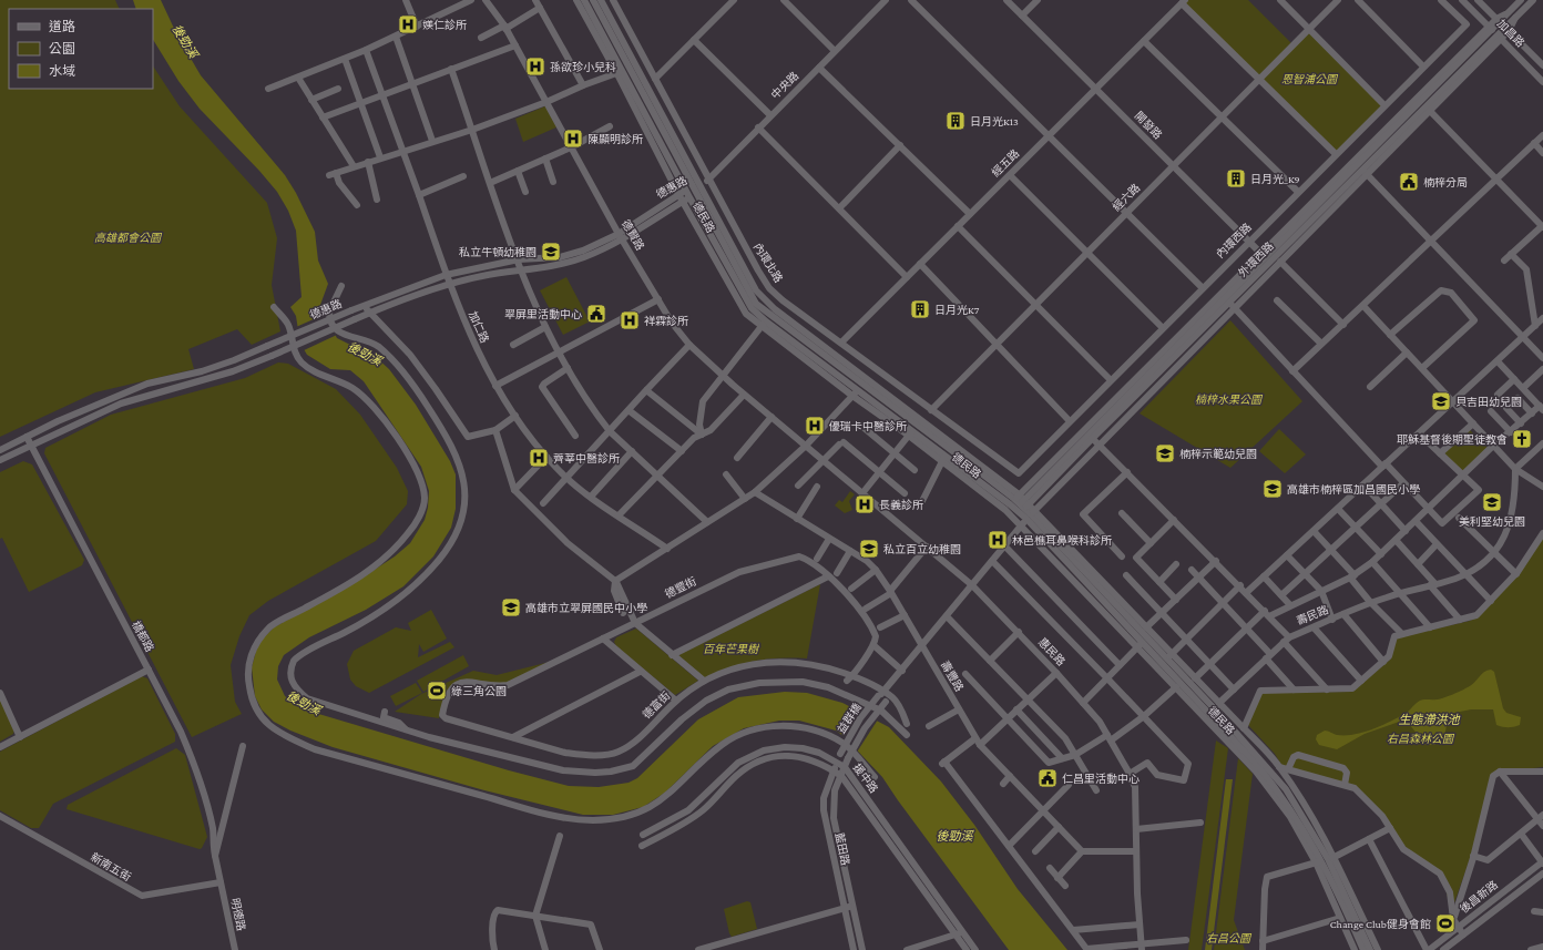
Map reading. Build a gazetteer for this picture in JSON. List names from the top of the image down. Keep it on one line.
{"streets":{"street":["加昌路","中央路","開發路","經五路","德惠路","經六路","德民路","德賢路","內環西路","外環西路","內環北路","加仁路","德豐街","壽民路","橋都路","惠民路","壽豐路","德富街","益群橋","援中路","藍田路","新南五街","後昌新路","明德路"]},"crossings":[["加昌路","外環西路"],["中央路","德惠路"],["中央路","德民路"],["中央路","內環北路"],["開發路","經五路"],["開發路","經六路"],["開發路","內環西路"],["開發路","外環西路"],["經五路","內環北路"],["德惠路","德民路"],["德惠路","德賢路"],["德惠路","加仁路"],["德惠路","橋都路"],["經六路","內環北路"],["德民路","外環西路"],["德民路","益群橋"],["德賢路","惠民路"],["內環西路","內環北路"],["外環西路","壽民路"],["外環西路","益群橋"],["德豐街","德富街"],["橋都路","新南五街"],["橋都路","明德路"],["惠民路","益群橋"],["壽豐路","益群橋"],["德富街","益群橋"],["益群橋","藍田路"],["援中路","藍田路"],["新南五街","明德路"]],"water":["後勁溪","生態滯洪池"],"parks":["恩智浦公園","高雄都會公園","楠梓水果公園","百年芒果樹","右昌森林公園","右昌公園"],"places":{"hospital":["媄仁診所","孫欲珍小兒科","陳顯明診所","祥霖診所","優瑞卡中醫診所","薺莘中醫診所","長義診所","林邑樵耳鼻喉科診所"],"building":["日月光K13","日月光_K9","日月光K7"],"public building":["楠梓分局","翠屏里活動中心","仁昌里活動中心"],"school or university":["私立牛頓幼稚園","貝吉田幼兒園","楠梓示範幼兒園","高雄市楠梓區加昌國民小學","美利堅幼兒園","私立百立幼稚園","高雄市立翠屏國民中小學"],"church":["耶穌基督後期聖徒教會"],"sports":["綠三角公園","Change Club健身會館"]},"legend":["道路","公園","水域"]}
